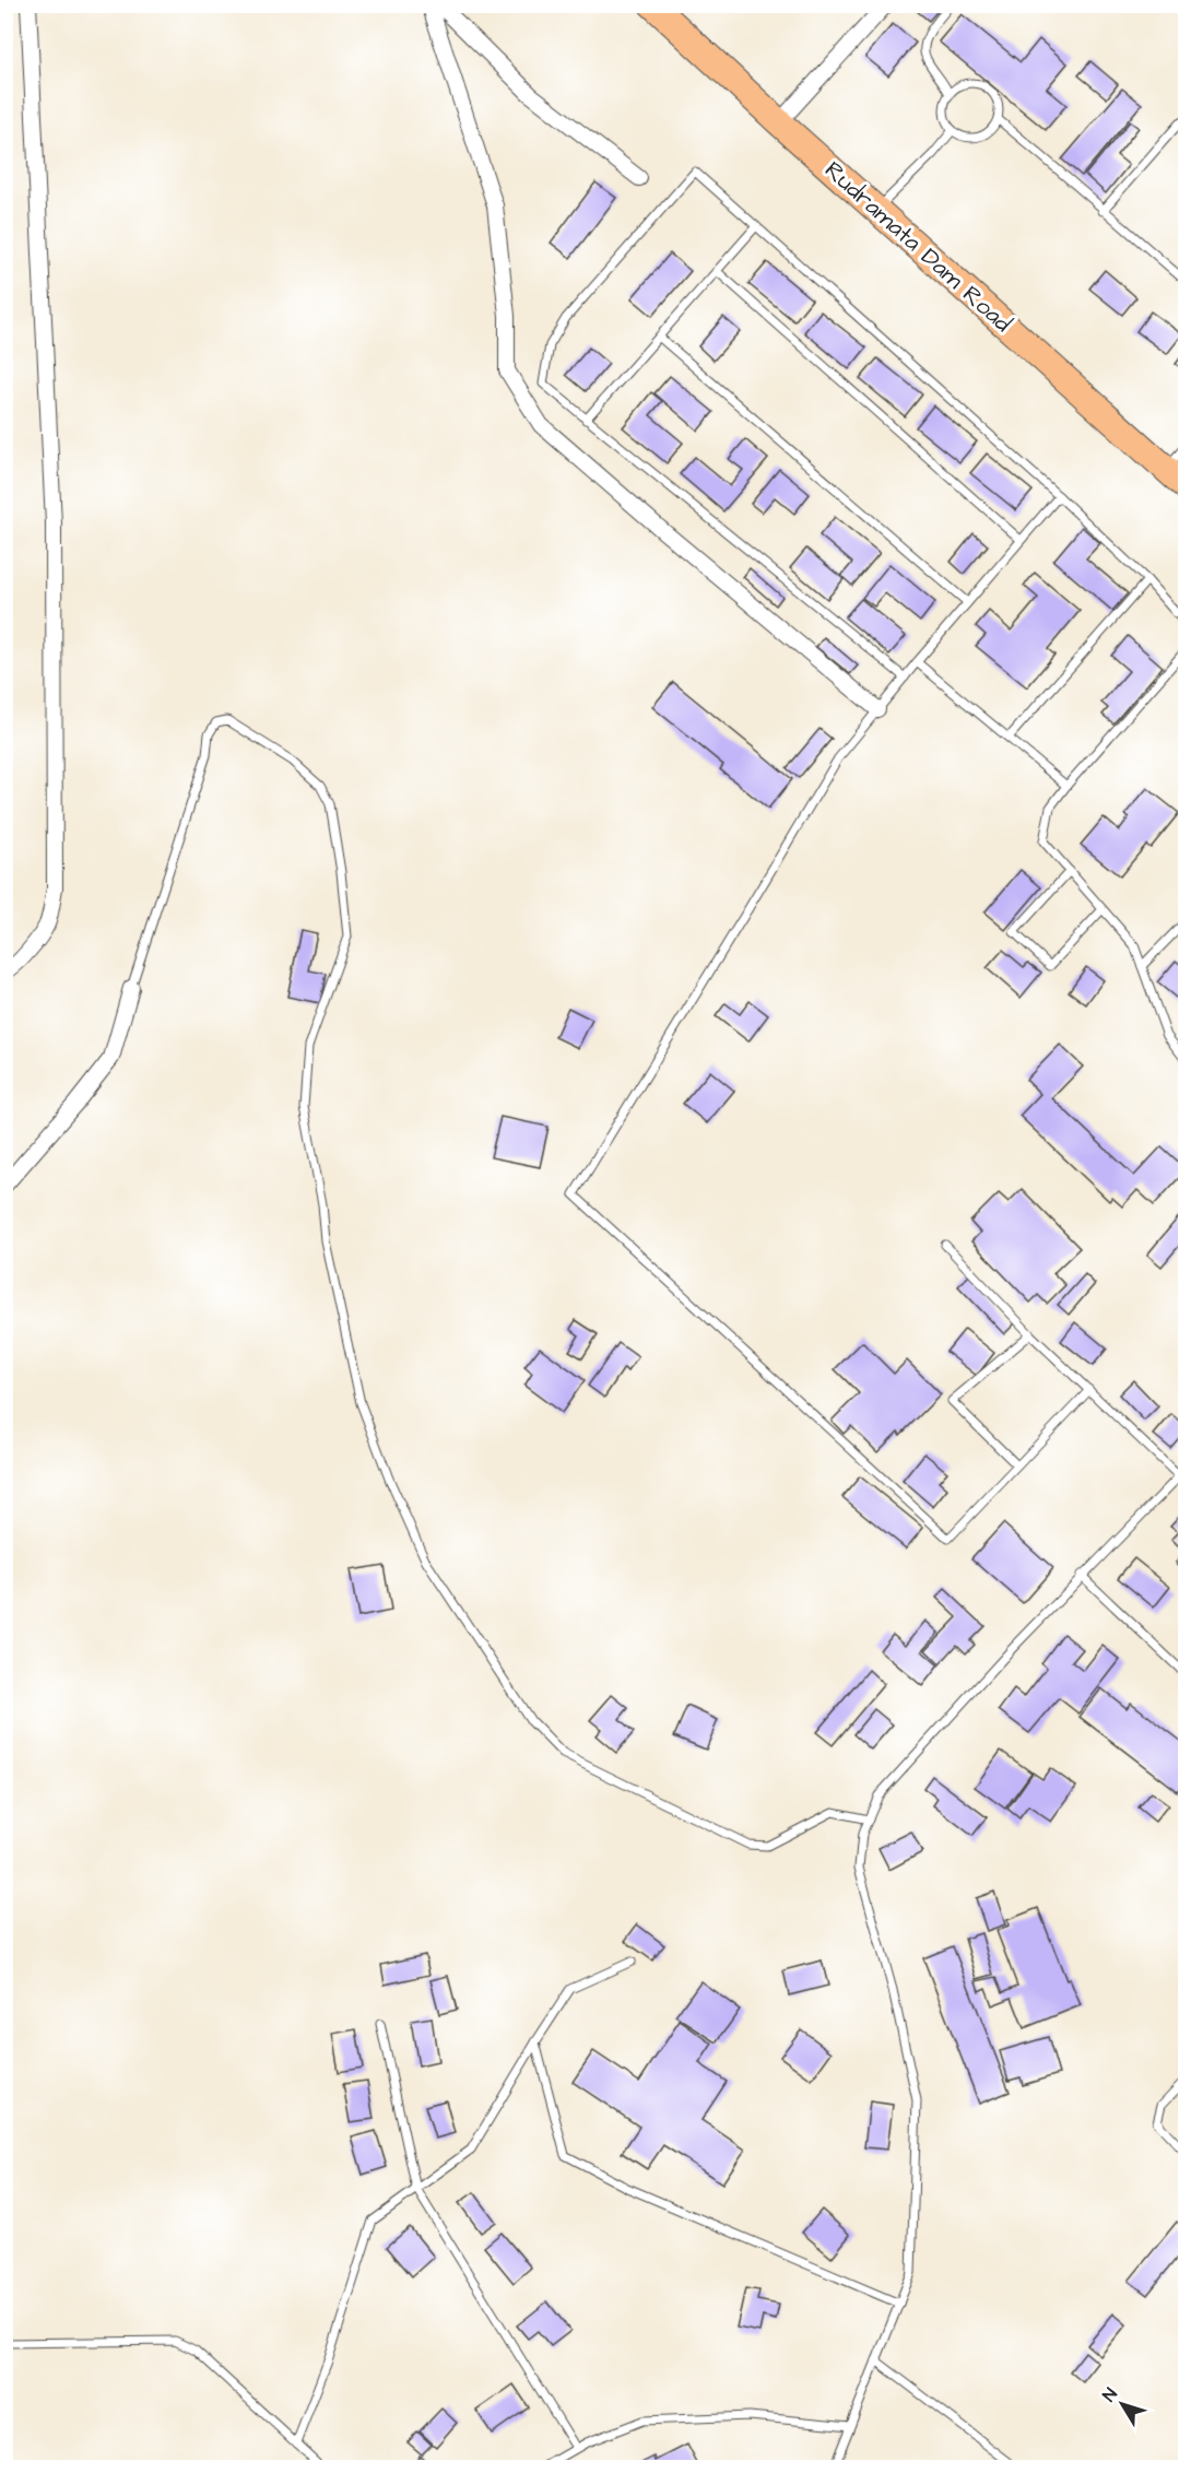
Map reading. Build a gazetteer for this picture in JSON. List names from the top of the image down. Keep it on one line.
{"streets":{"highway":["Rudramata Dam Road"]},"north":"top left"}
